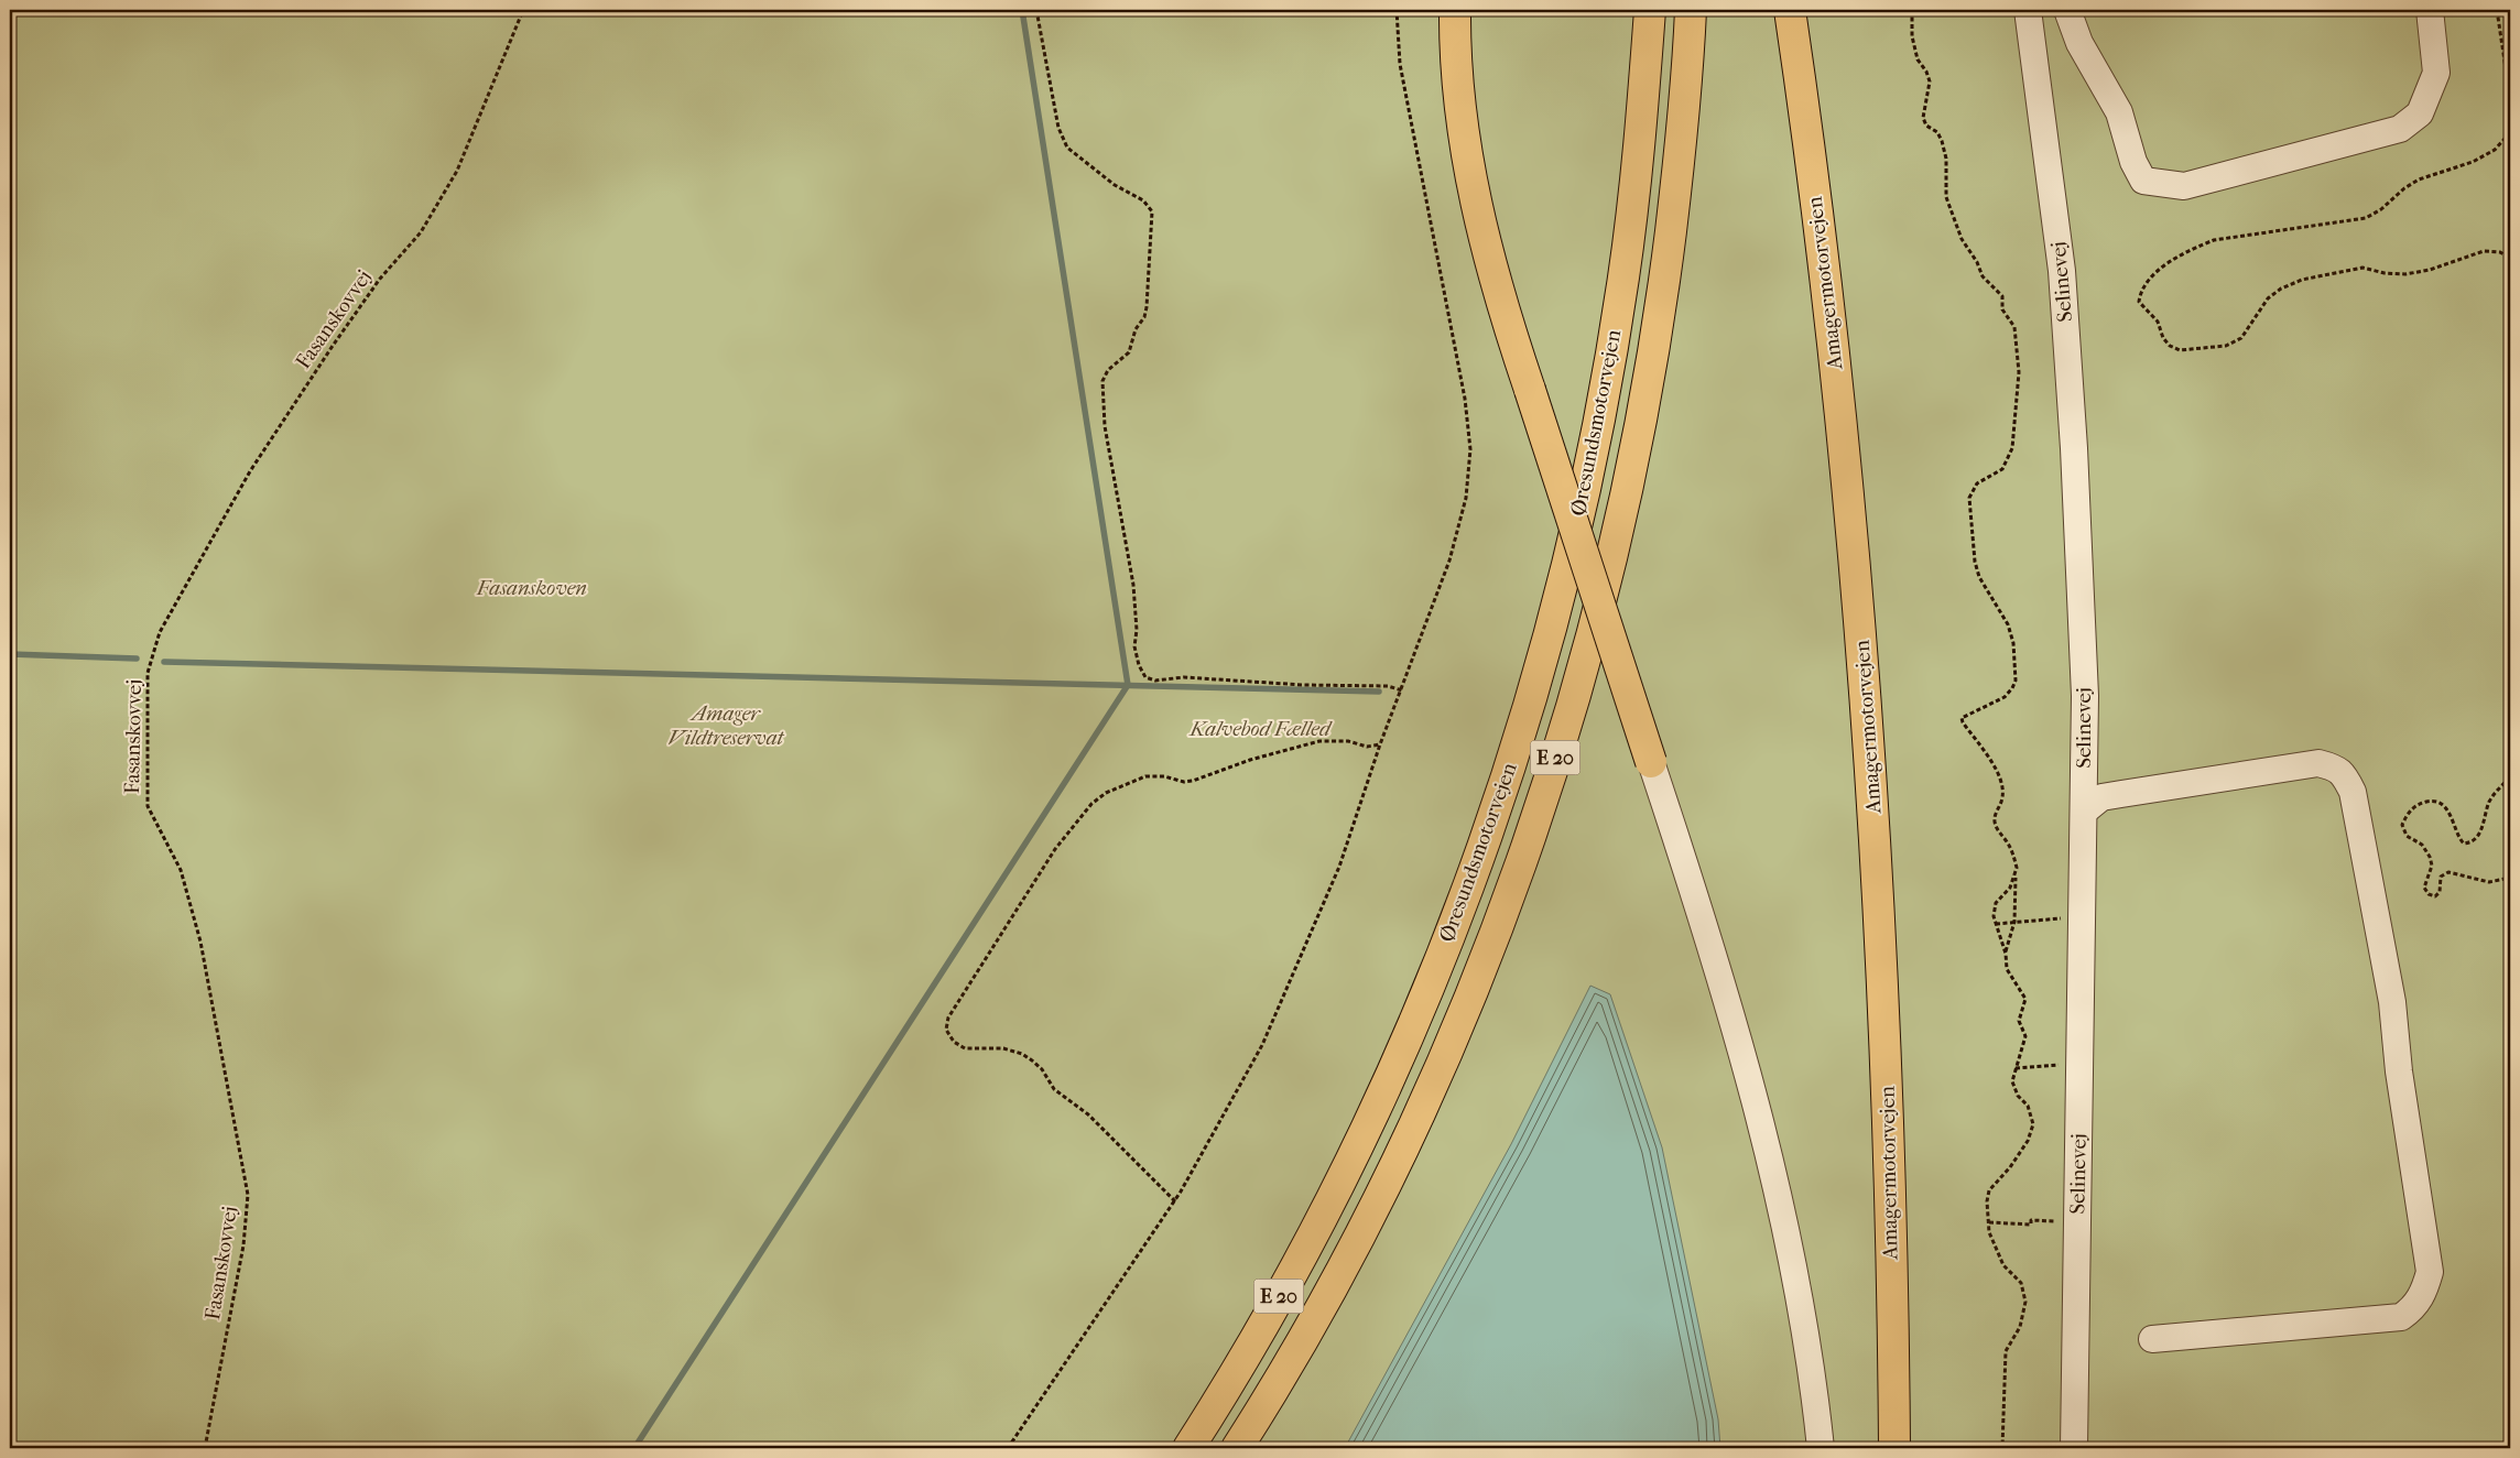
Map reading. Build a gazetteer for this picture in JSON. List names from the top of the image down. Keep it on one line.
{"streets":{"highway":["Amagermotorvejen","Øresundsmotorvejen","E 20"],"street":["Selinevej"],"path":["Fasanskovvej"]},"parks":["Fasanskoven","Amager Vildtreservat","Kalvebod Fælled"]}
